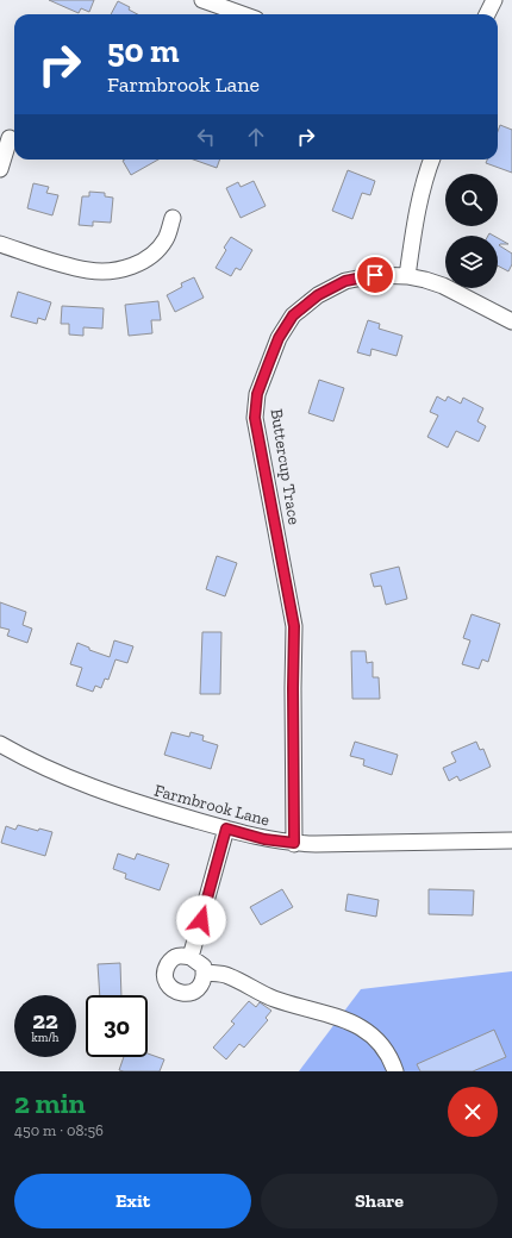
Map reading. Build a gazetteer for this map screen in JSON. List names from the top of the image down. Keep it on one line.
{"streets":{"street":["Buttercup Trace","Farmbrook Lane"]},"crossings":[["Buttercup Trace","Farmbrook Lane"]],"page":{"turn":["50 m","Farmbrook Lane"],"speed":"22 km/h","limit":"30","heading":["2 min","450 m · 08:56"],"buttons":["Exit","Share"]}}
